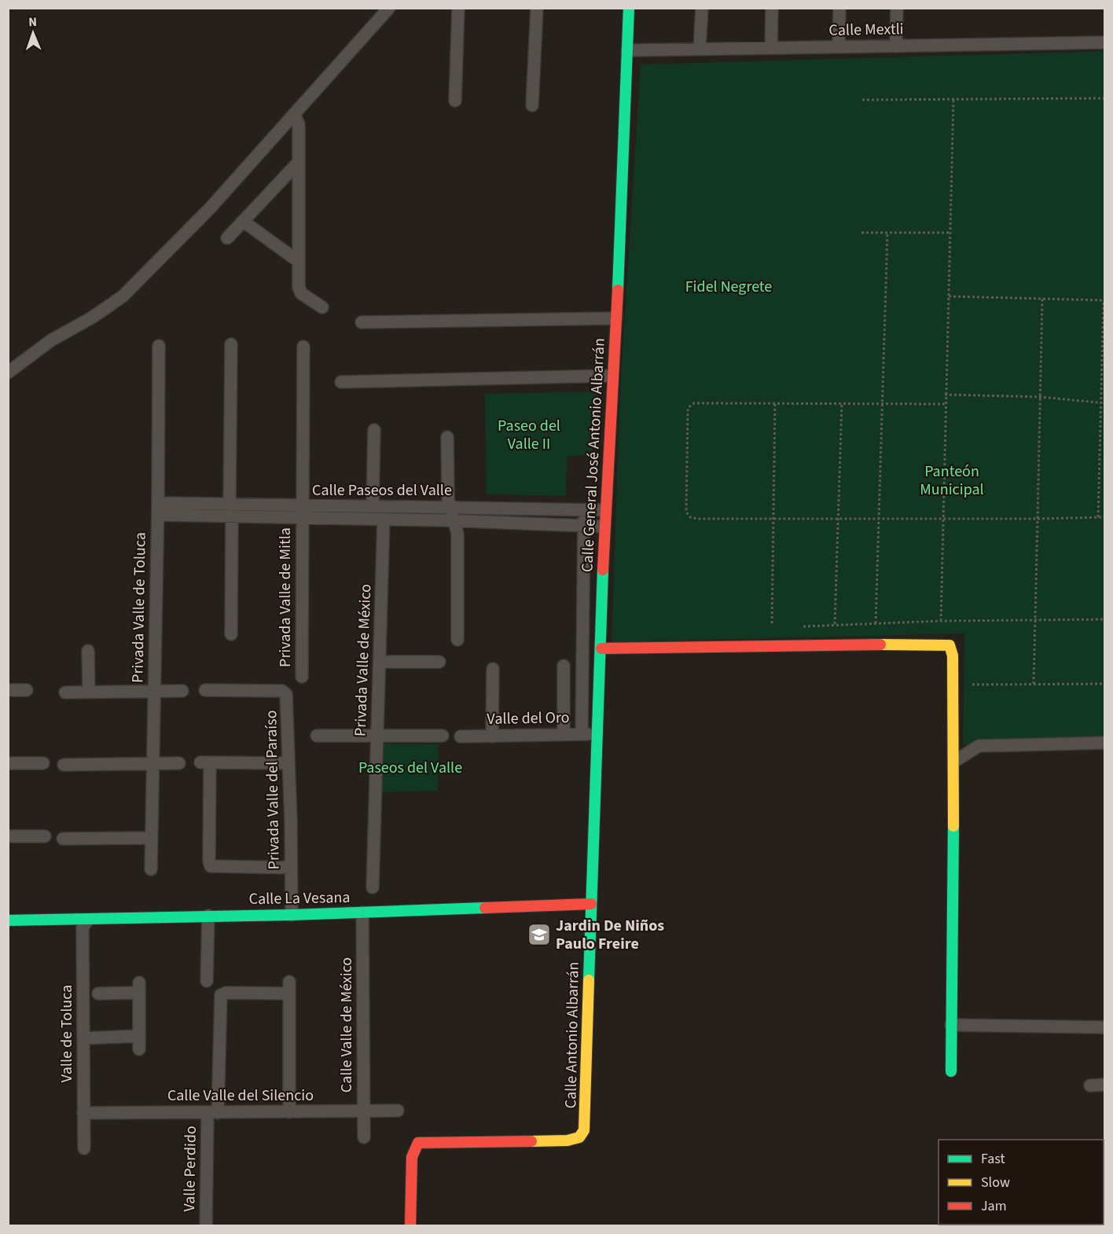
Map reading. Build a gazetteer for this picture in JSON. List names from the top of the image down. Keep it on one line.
{"streets":{"street":["Calle Mextli","Calle General José Antonio Albarrán","Calle Paseos del Valle","Privada Valle de Mitla","Privada Valle de Toluca","Privada Valle de México","Valle del Oro","Privada Valle del Paraíso","Calle La Vesana","Calle Valle de México","Valle de Toluca","Calle Antonio Albarrán","Calle Valle del Silencio","Valle Perdido"]},"crossings":[["Calle Mextli","Calle General José Antonio Albarrán"],["Calle General José Antonio Albarrán","Calle Paseos del Valle"],["Calle General José Antonio Albarrán","Valle del Oro"],["Calle General José Antonio Albarrán","Calle La Vesana"],["Calle General José Antonio Albarrán","Calle Antonio Albarrán"],["Calle Paseos del Valle","Privada Valle de Mitla"],["Calle Paseos del Valle","Privada Valle de Toluca"],["Calle Paseos del Valle","Privada Valle de México"],["Privada Valle del Paraíso","Calle La Vesana"],["Calle La Vesana","Calle Valle de México"],["Calle La Vesana","Valle de Toluca"],["Calle La Vesana","Calle Antonio Albarrán"],["Calle Valle de México","Calle Valle del Silencio"],["Valle de Toluca","Calle Valle del Silencio"],["Calle Valle del Silencio","Valle Perdido"]],"parks":["Fidel Negrete","Paseo del Valle II","Panteón Municipal","Paseos del Valle"],"places":{"school or university":["Jardin De Niños Paulo Freire"]},"legend":["Fast","Slow","Jam"],"north":"top"}
